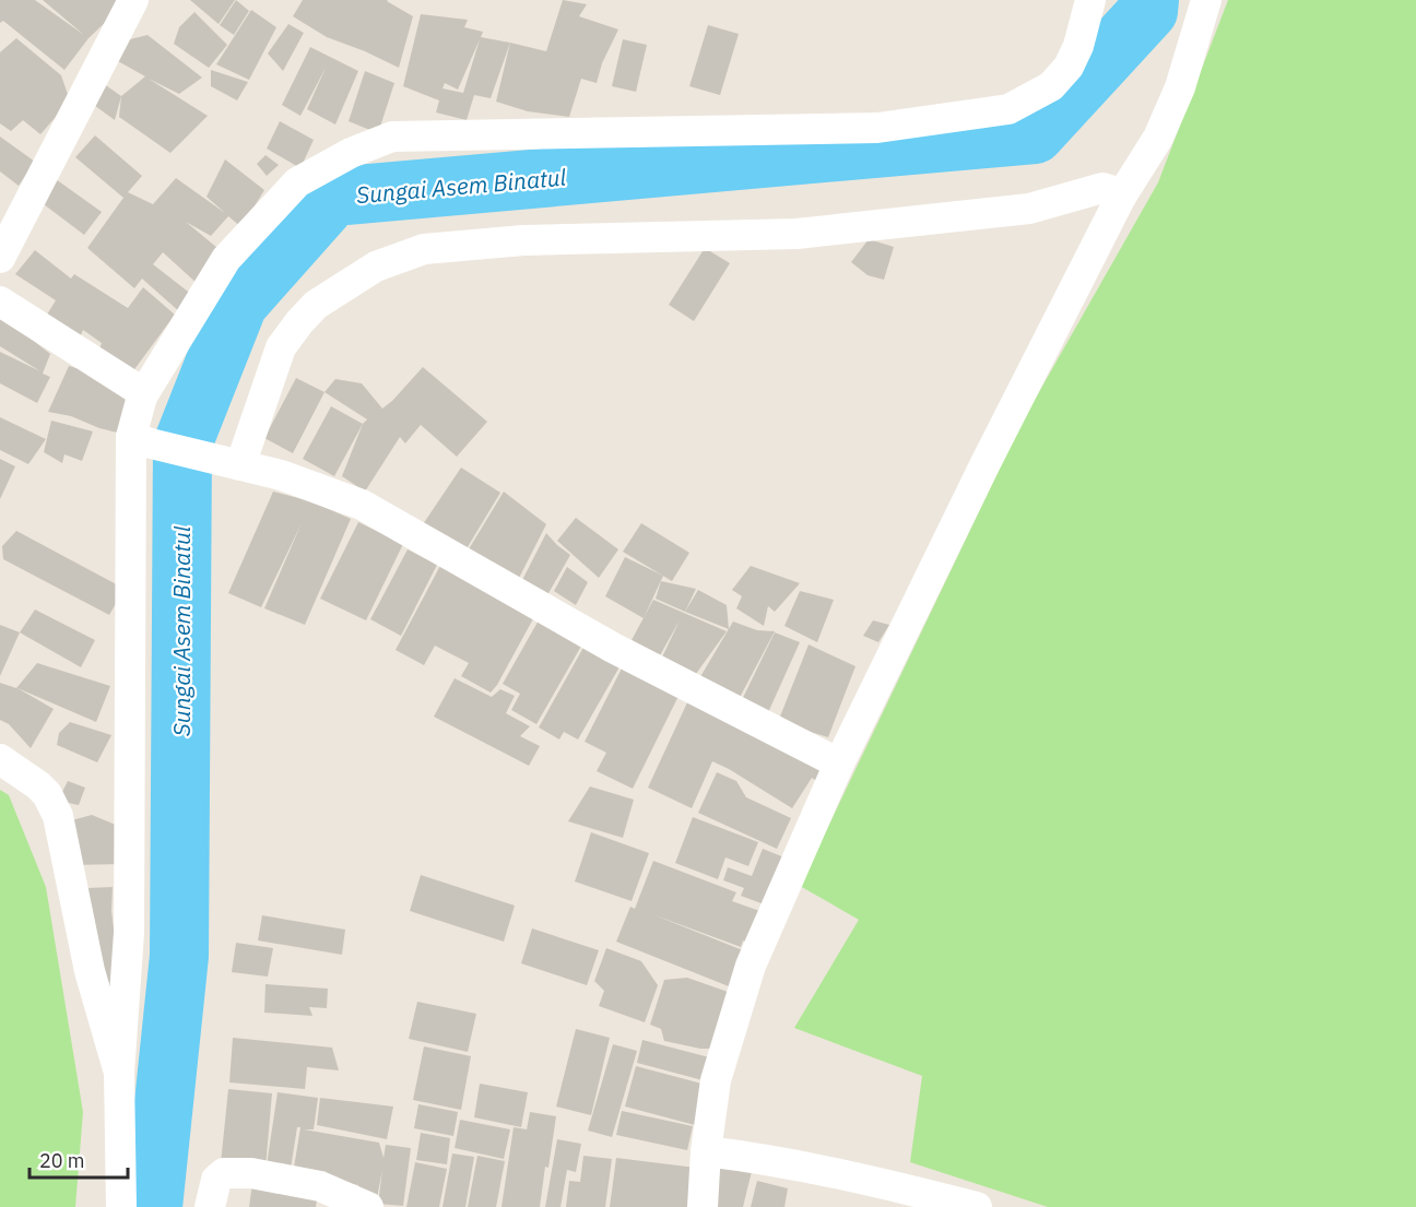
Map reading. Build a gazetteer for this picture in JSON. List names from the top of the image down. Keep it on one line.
{"water":["Sungai Asem Binatul"],"scale_bar":"20 m"}
